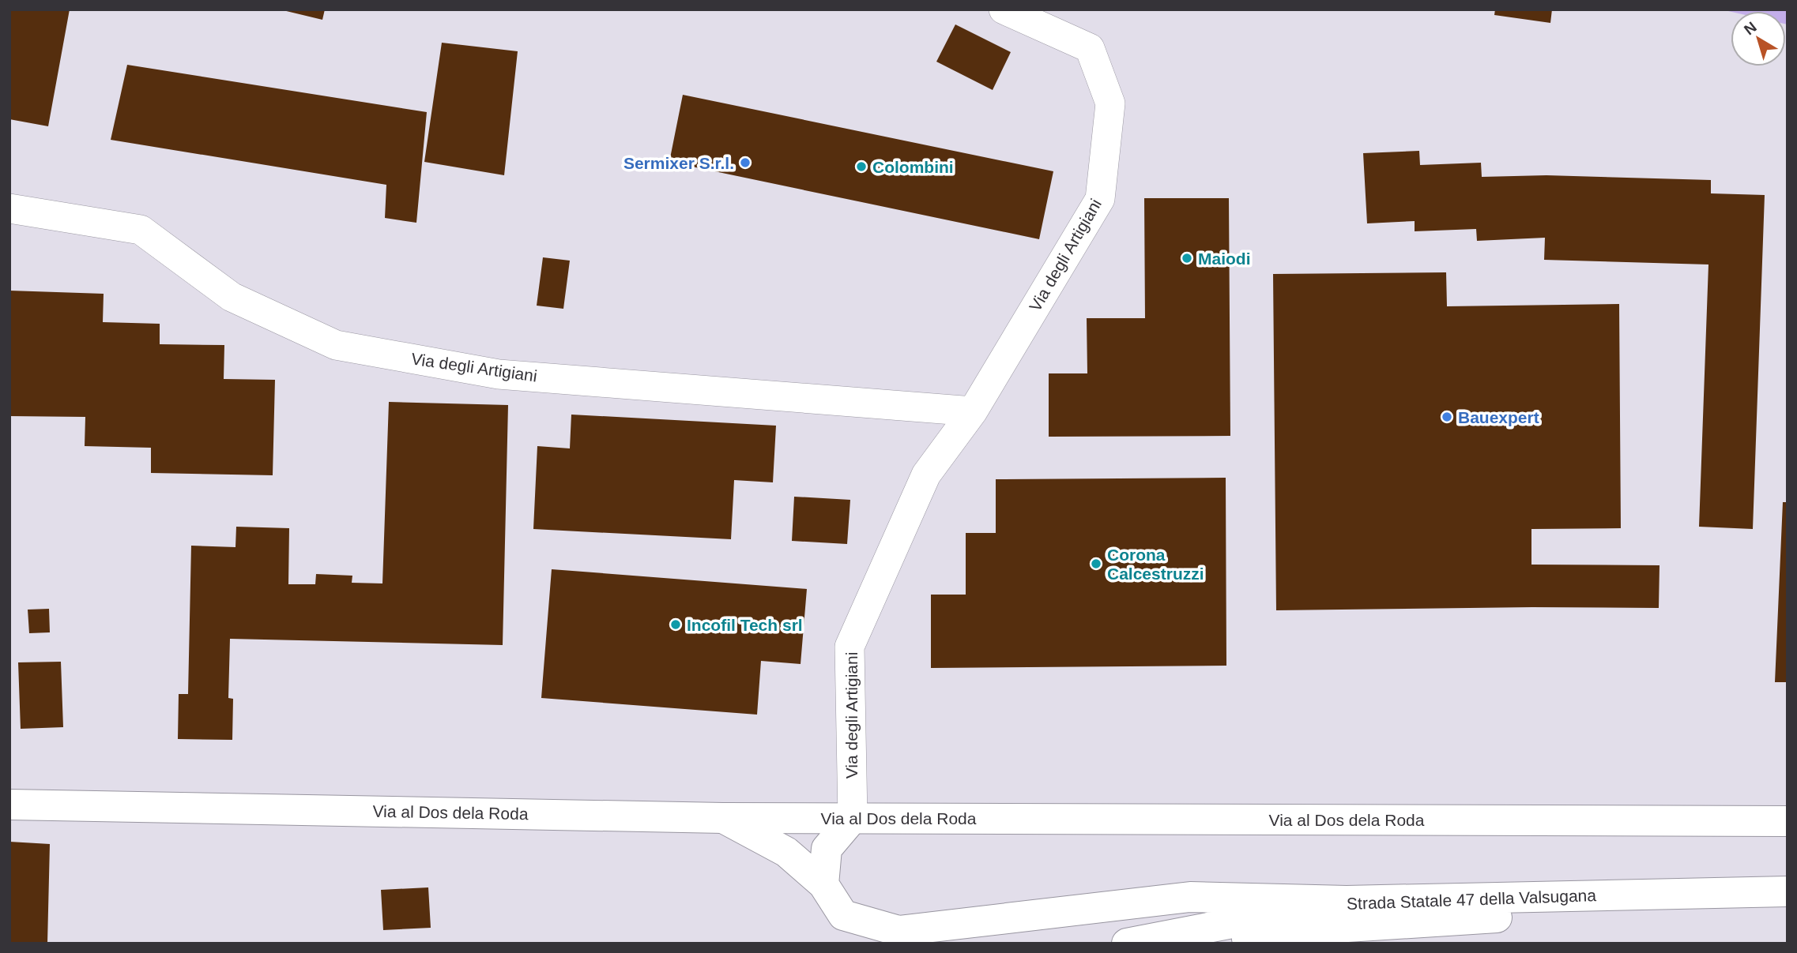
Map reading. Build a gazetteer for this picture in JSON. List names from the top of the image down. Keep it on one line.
{"streets":{"main road":["Via al Dos dela Roda","Strada Statale 47 della Valsugana"],"street":["Via degli Artigiani"]},"crossings":[["Via degli Artigiani","Via al Dos dela Roda"]],"places":["Sermixer S.r.l.","Colombini","Maiodi","Bauexpert","Corona Calcestruzzi","Incofil Tech srl"],"north":"top left"}
